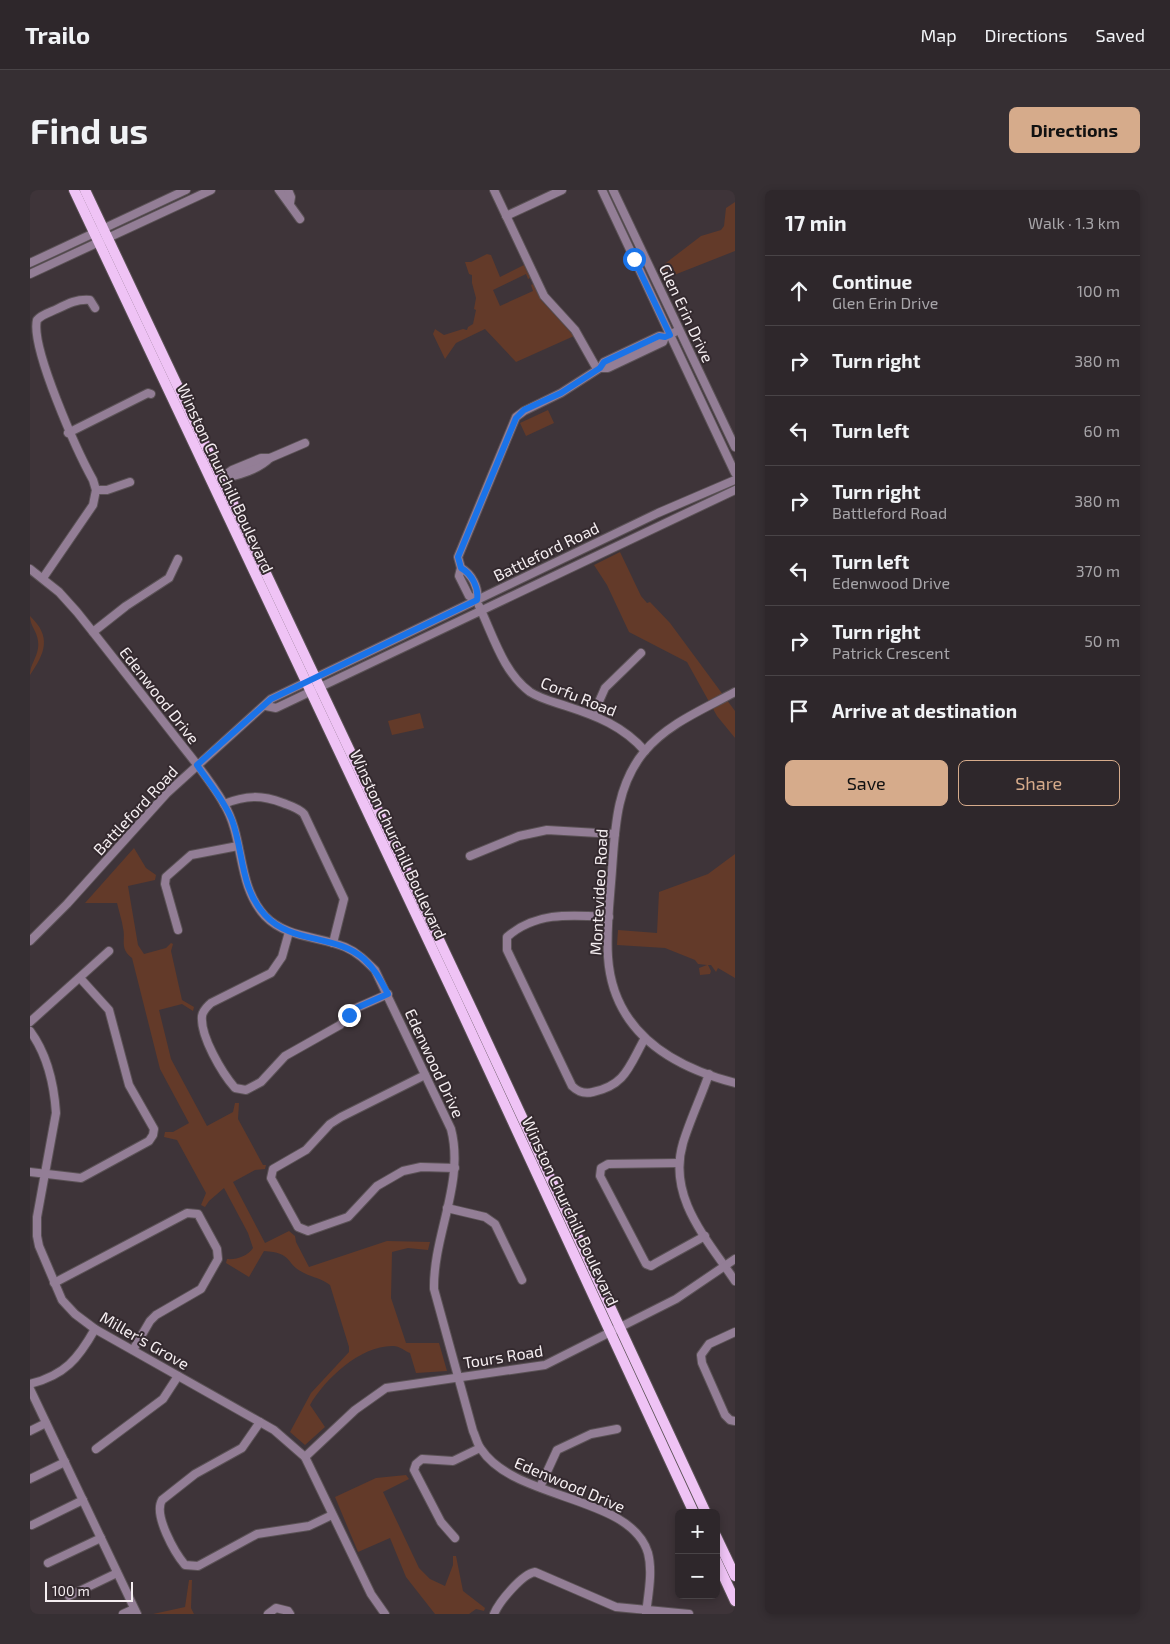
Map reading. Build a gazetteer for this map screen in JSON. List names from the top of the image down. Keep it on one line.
{"streets":{"main road":["Winston Churchill Boulevard"],"street":["Glen Erin Drive","Battleford Road","Edenwood Drive","Corfu Road","Montevideo Road","Miller's Grove","Tours Road"]},"crossings":[["Glen Erin Drive","Corfu Road"],["Winston Churchill Boulevard","Battleford Road"],["Winston Churchill Boulevard","Tours Road"],["Battleford Road","Edenwood Drive"],["Battleford Road","Corfu Road"],["Edenwood Drive","Tours Road"],["Corfu Road","Montevideo Road"],["Miller's Grove","Tours Road"]],"scale_bar":"100 m","page":{"header":"Trailo","nav":["Map","Directions","Saved"],"buttons":["Directions",["Save","Share"]],"title":"Find us","heading":["17 min","Walk · 1.3 km"],"list":[["Continue","Glen Erin Drive","100 m"],["Turn right","380 m"],["Turn left","60 m"],["Turn right","Battleford Road","380 m"],["Turn left","Edenwood Drive","370 m"],["Turn right","Patrick Crescent","50 m"],"Arrive at destination"],"map_buttons":["+","−"],"scale":"100 m"}}
